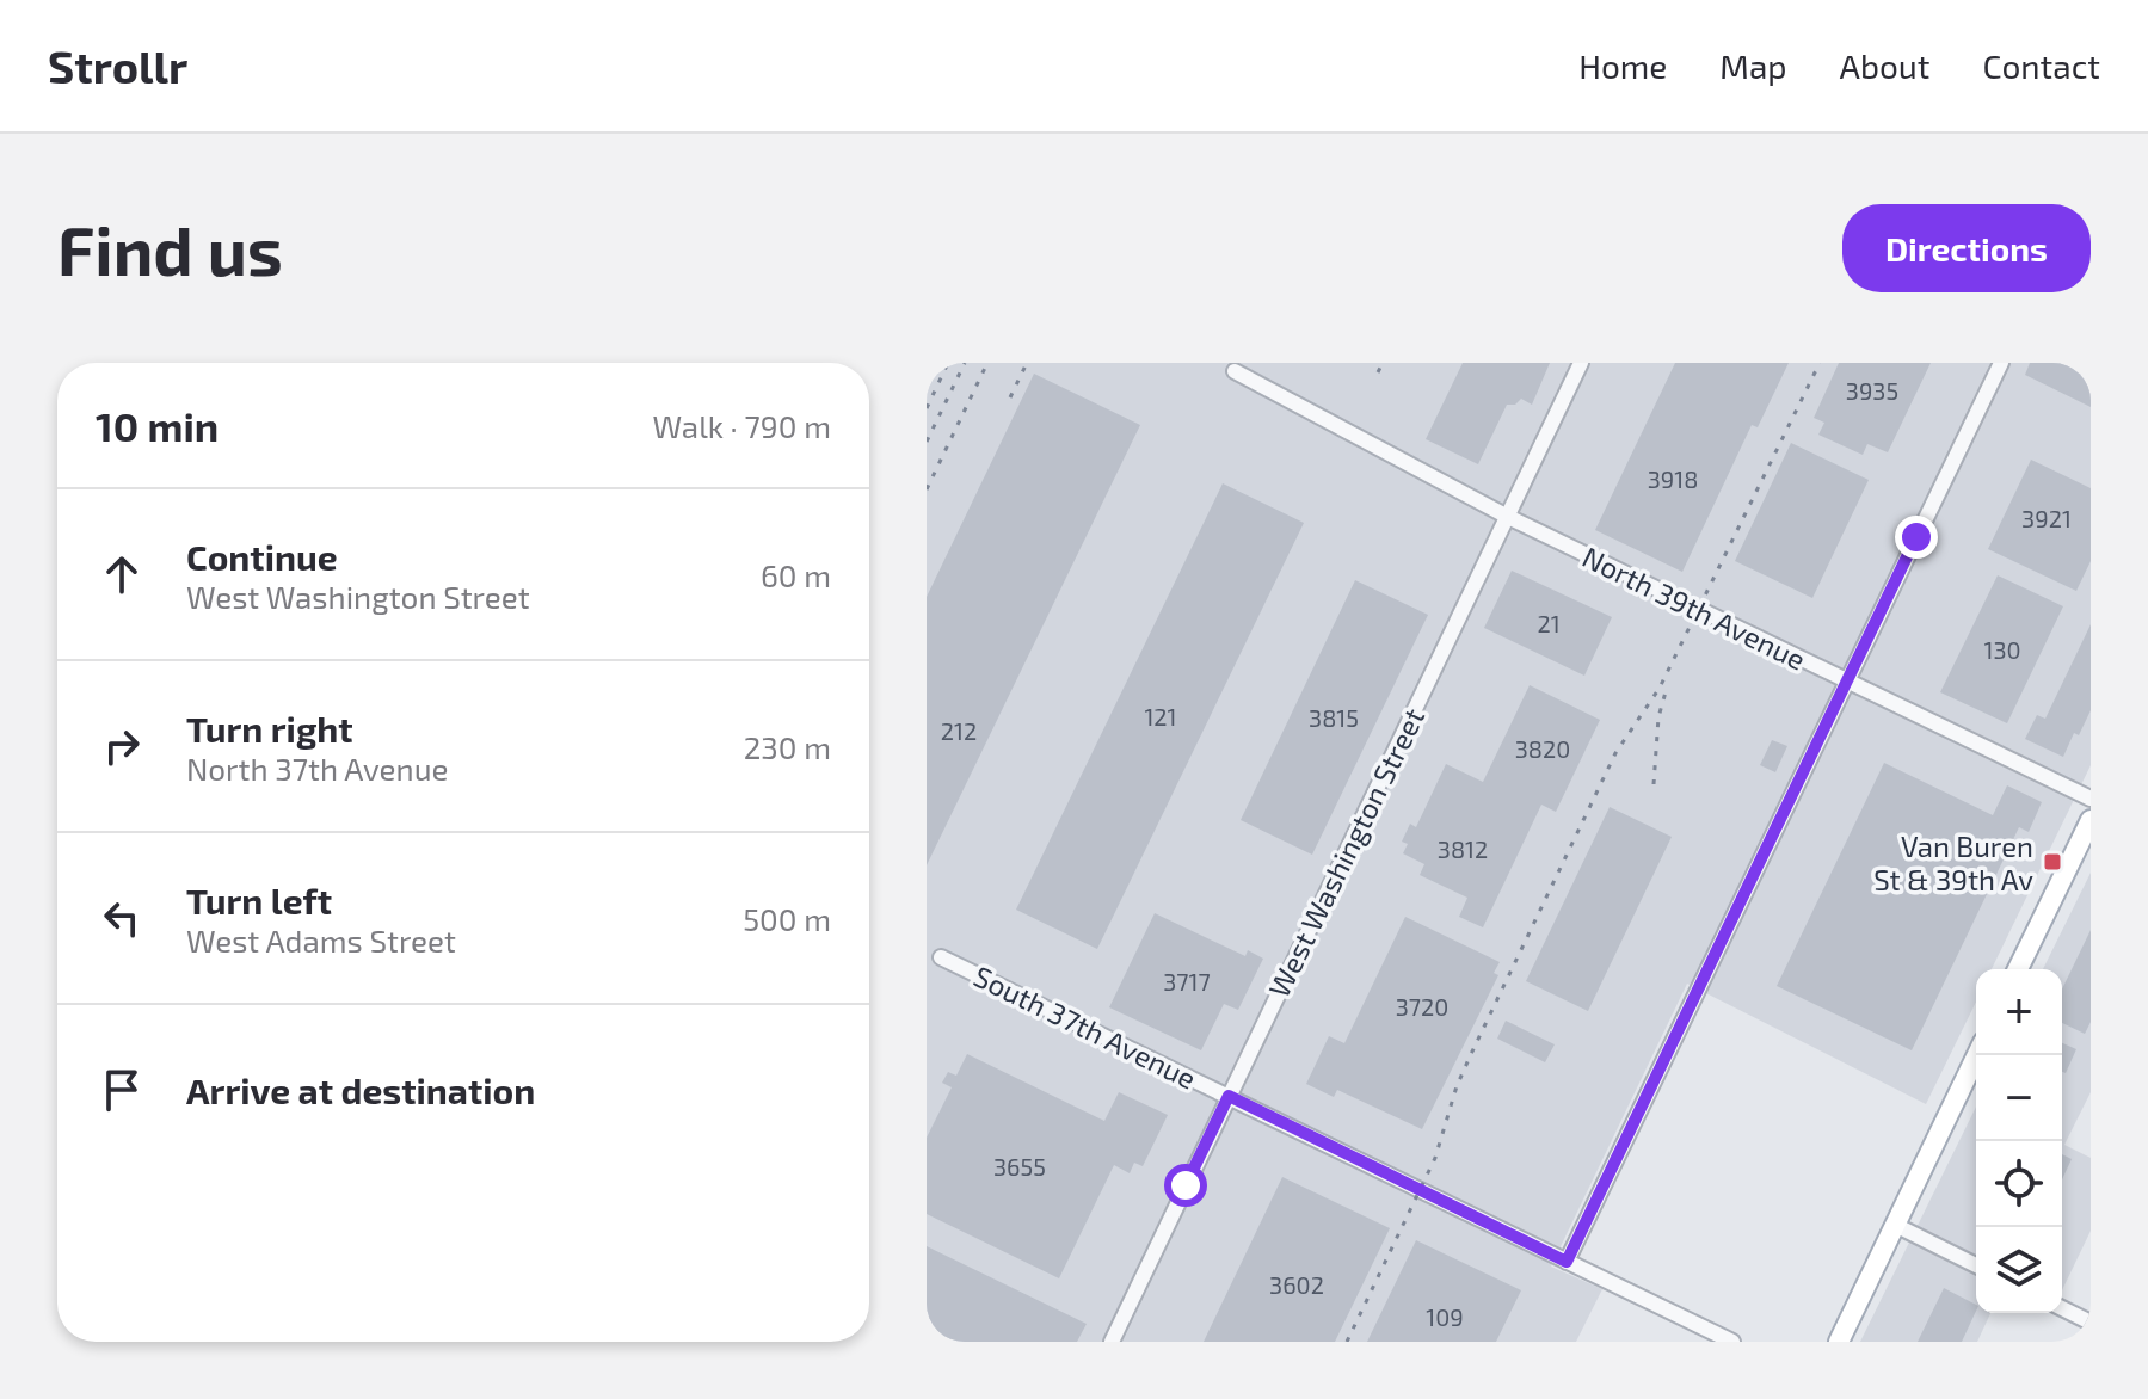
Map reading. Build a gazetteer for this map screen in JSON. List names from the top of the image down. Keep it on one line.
{"streets":{"street":["North 39th Avenue","West Washington Street","South 37th Avenue"]},"crossings":[["North 39th Avenue","West Washington Street"],["West Washington Street","South 37th Avenue"]],"places":{"transit":["Van Buren St & 39th Av"]},"house_numbers":["3935","3918","3921","21","130","121","3815","212","3820","3812","3717","3720","3655","3602","109"],"page":{"header":"Strollr","nav":["Home","Map","About","Contact"],"buttons":"Directions","title":"Find us","heading":["10 min","Walk · 790 m"],"list":[["Continue","West Washington Street","60 m"],["Turn right","North 37th Avenue","230 m"],["Turn left","West Adams Street","500 m"],"Arrive at destination"],"map_buttons":["+","−"]}}
